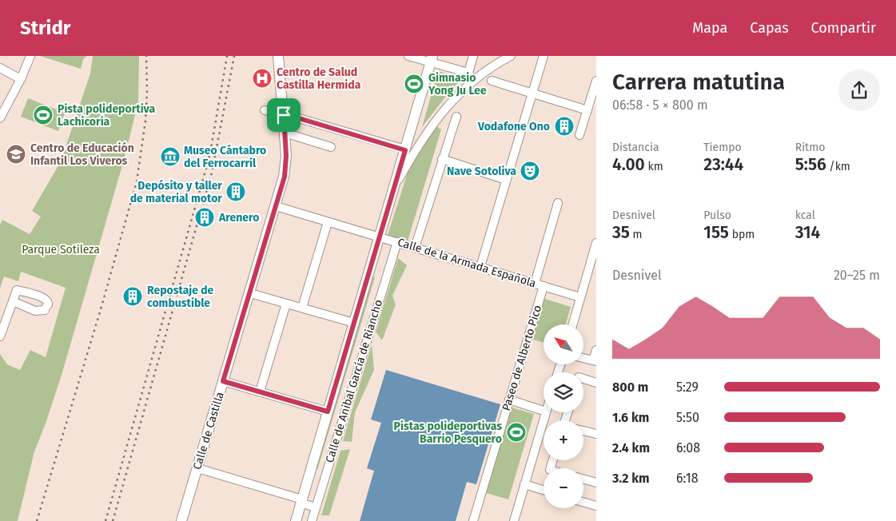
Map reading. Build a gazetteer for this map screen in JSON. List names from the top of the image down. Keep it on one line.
{"streets":{"main road":["Calle de Castilla"],"street":["Calle de la Armada Española","Paseo de Alberto Pico","Calle de Anibal García de Riancho"]},"crossings":[["Calle de la Armada Española","Paseo de Alberto Pico"],["Calle de la Armada Española","Calle de Anibal García de Riancho"],["Calle de la Armada Española","Calle de Castilla"]],"parks":["Parque Sotileza"],"places":{"hospital":["Centro de Salud Castilla Hermida"],"sports":["Gimnasio Yong Ju Lee","Pista polideportiva Lachicoria","Pistas polideportivas Barrio Pesquero"],"building":["Vodafone Ono","Depósito y taller de material motor","Arenero","Repostaje de combustible"],"school or university":["Centro de Educación Infantil Los Viveros"],"museum":["Museo Cántabro del Ferrocarril"],"theatre":["Nave Sotoliva"]},"north":"top left","page":{"header":"Stridr","nav":["Mapa","Capas","Compartir"],"heading":["Carrera matutina","06:58 · 5 × 800 m"],"stats":[["Distancia","4.00 km"],["Tiempo","23:44"],["Ritmo","5:56 /km"],["Desnivel","35 m"],["Pulso","155 bpm"],["kcal","314"]],"chart":["Desnivel","20–25 m"],"map_buttons":["+","−"],"list":[{"name":"800 m","note":"5:29"},{"name":"1.6 km","note":"5:50"},{"name":"2.4 km","note":"6:08"},{"name":"3.2 km","note":"6:18"}]}}
